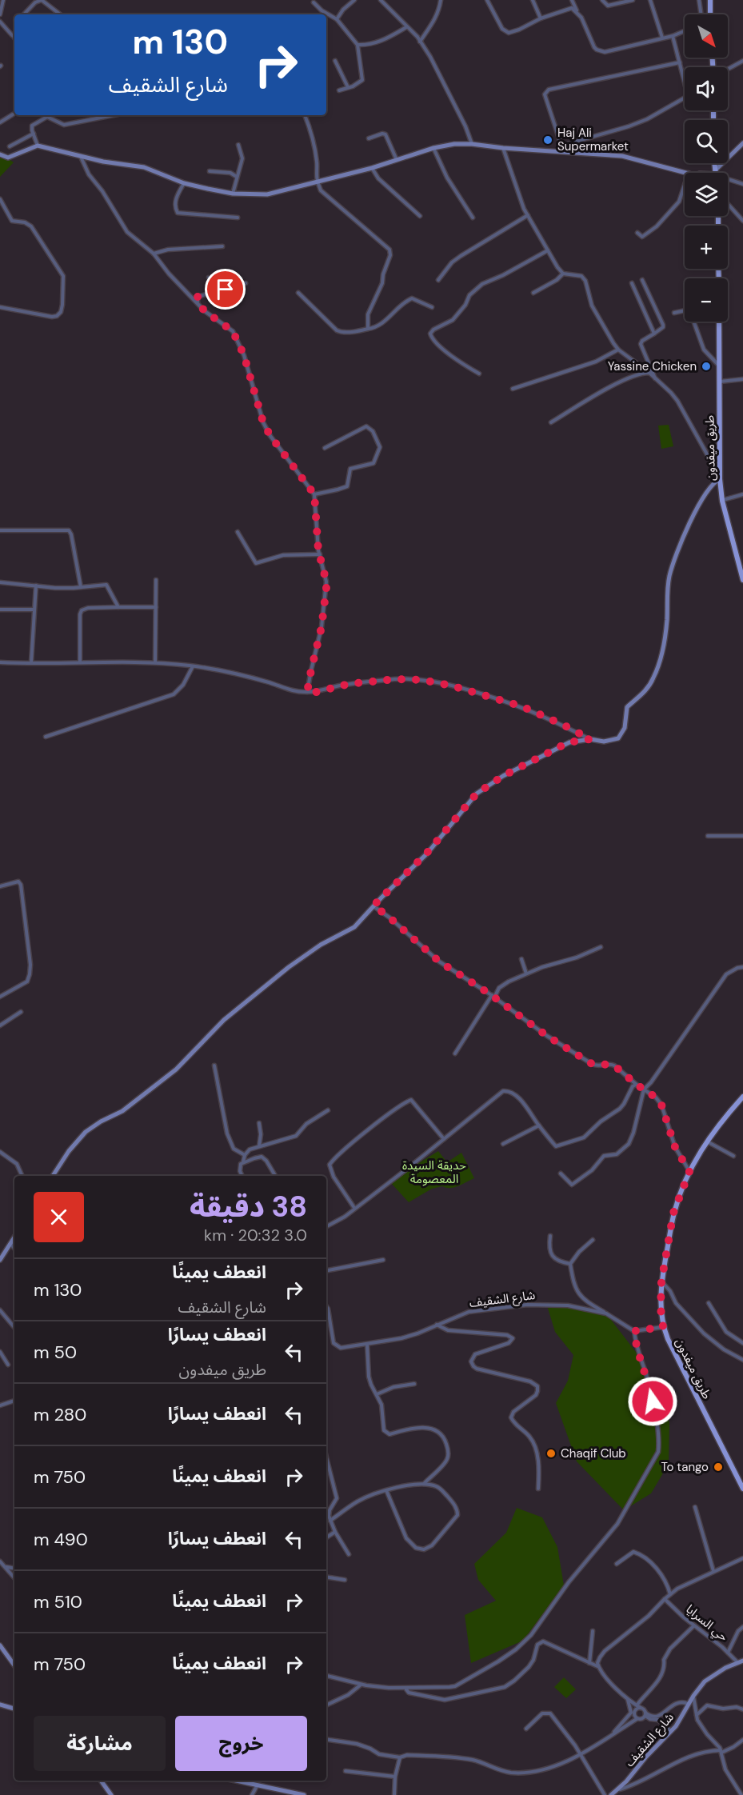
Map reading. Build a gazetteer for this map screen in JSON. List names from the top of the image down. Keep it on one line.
{"streets":{"main road":["طريق ميفدون"],"street":["شارع الشقيف","حي السرايا"]},"crossings":[["شارع الشقيف","حي السرايا"]],"parks":["حديقة السيدة المعصومة"],"places":["Haj Ali Supermarket","Yassine Chicken","Chaqif Club","To tango"],"north":"bottom right","page":{"map_buttons":["+","−"],"turn":["130 m","شارع الشقيف"],"heading":["38 دقيقة","3.0 km · 20:32"],"list":[{"name":"انعطف يمينًا","note":"شارع الشقيف","value":"130 m"},{"name":"انعطف يسارًا","note":"طريق ميفدون","value":"50 m"},{"name":"انعطف يسارًا","value":"280 m"},{"name":"انعطف يمينًا","value":"750 m"},{"name":"انعطف يسارًا","value":"490 m"},{"name":"انعطف يمينًا","value":"510 m"},{"name":"انعطف يمينًا","value":"750 m"}],"buttons":["خروج","مشاركة"]}}
